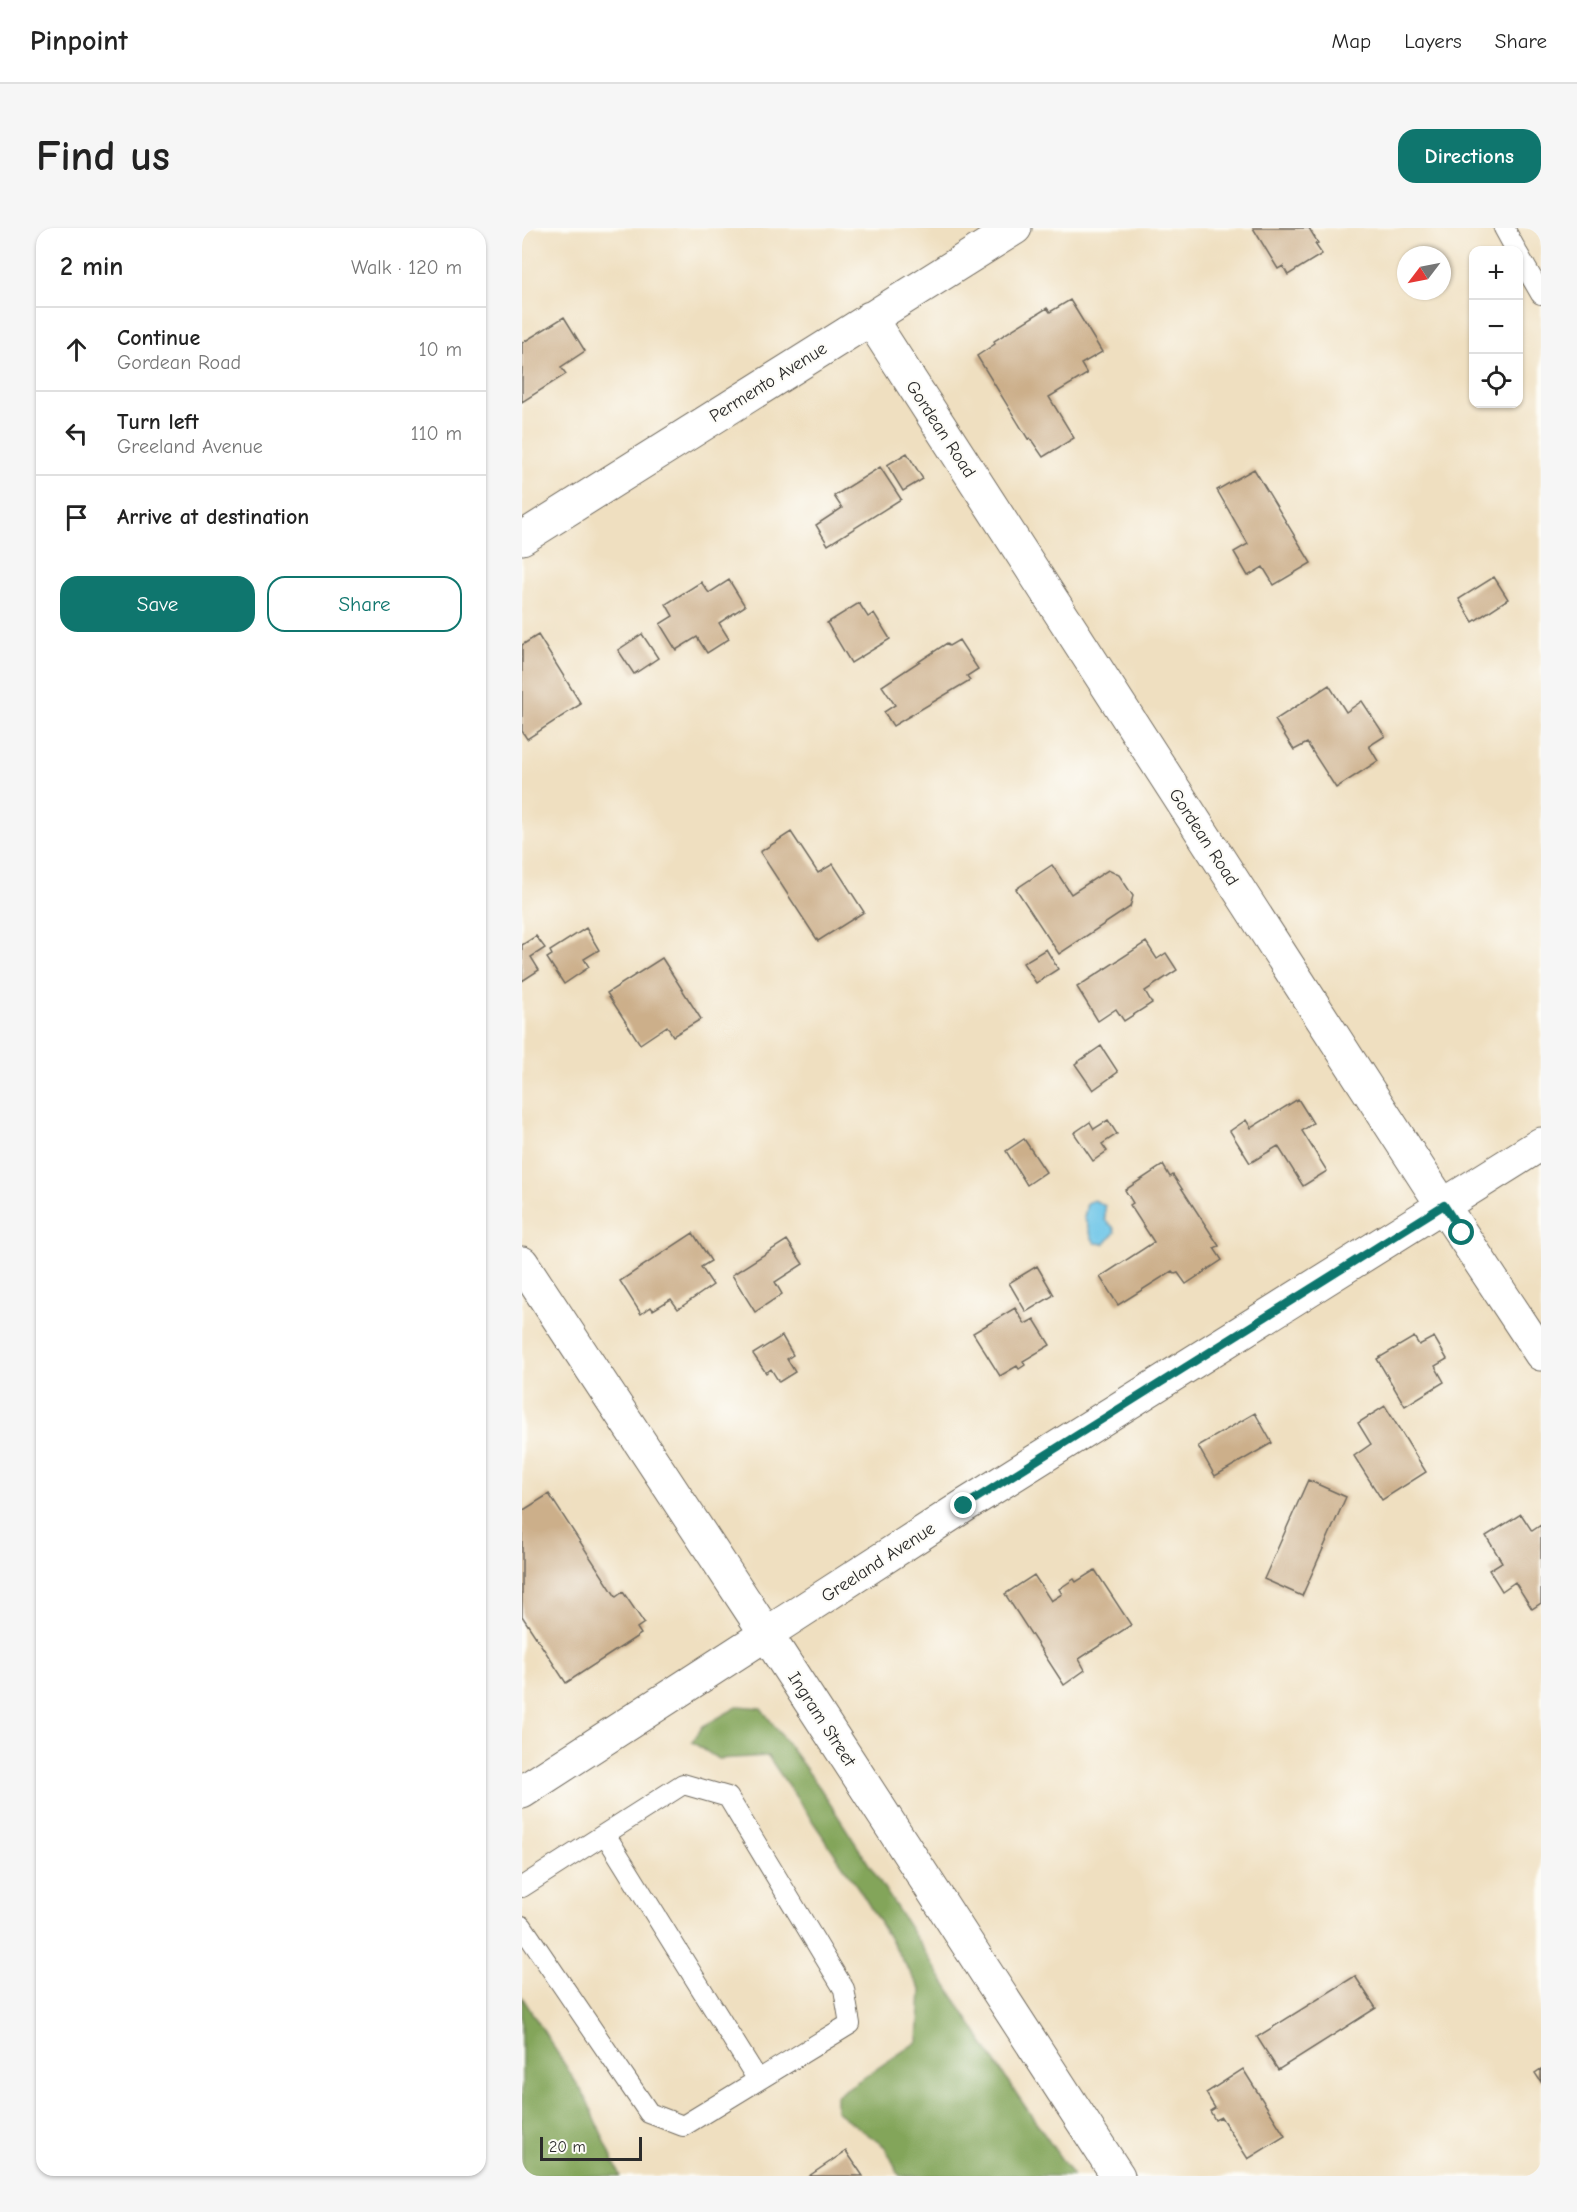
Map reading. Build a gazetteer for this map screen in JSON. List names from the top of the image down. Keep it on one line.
{"streets":{"street":["Permento Avenue","Gordean Road","Greeland Avenue","Ingram Street"]},"crossings":[["Permento Avenue","Gordean Road"],["Gordean Road","Greeland Avenue"],["Greeland Avenue","Ingram Street"]],"scale_bar":"20 m","north":"bottom left","page":{"header":"Pinpoint","nav":["Map","Layers","Share"],"buttons":["Directions",["Save","Share"]],"title":"Find us","heading":["2 min","Walk · 120 m"],"map_buttons":["+","−"],"list":[["Continue","Gordean Road","10 m"],["Turn left","Greeland Avenue","110 m"],"Arrive at destination"],"scale":"20 m"}}
